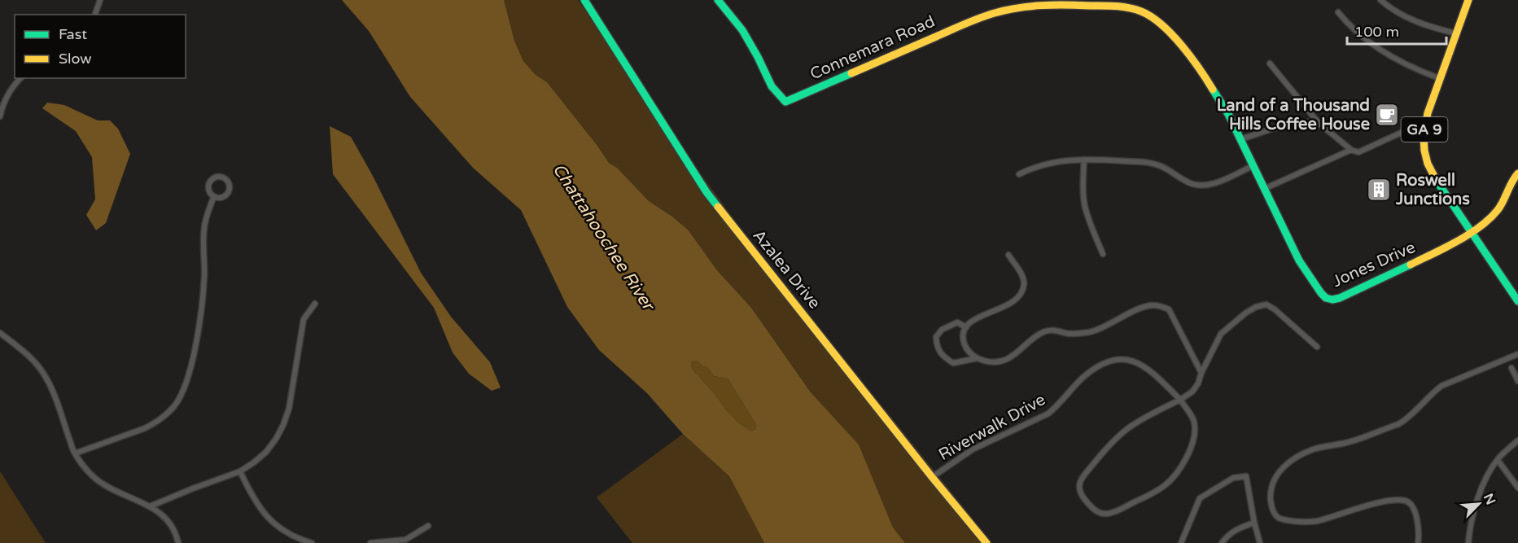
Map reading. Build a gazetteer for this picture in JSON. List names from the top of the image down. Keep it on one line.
{"streets":{"street":["Connemara Road","GA 9","Jones Drive","Azalea Drive","Riverwalk Drive"]},"crossings":[["Connemara Road","Jones Drive"],["GA 9","Jones Drive"],["Azalea Drive","Riverwalk Drive"]],"water":["Chattahoochee River"],"places":{"cafe":["Land of a Thousand Hills Coffee House"],"building":["Roswell Junctions"]},"legend":["Fast","Slow"],"scale_bar":"100 m","north":"top right"}
